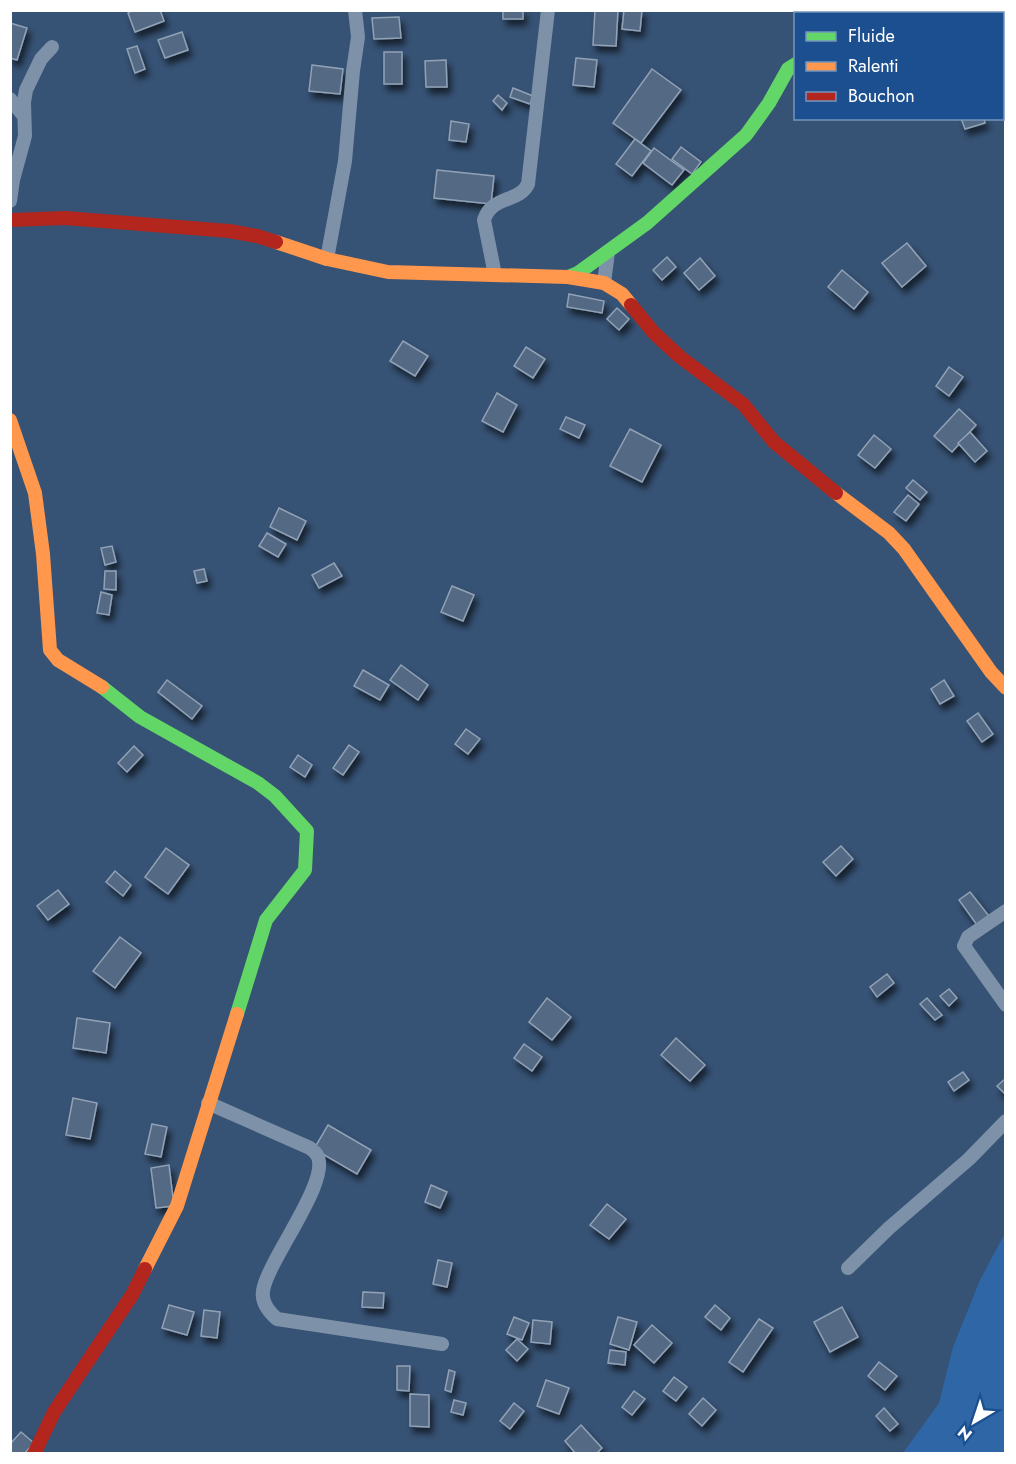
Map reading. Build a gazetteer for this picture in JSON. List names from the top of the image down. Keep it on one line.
{"legend":["Fluide","Ralenti","Bouchon"],"north":"bottom left"}
